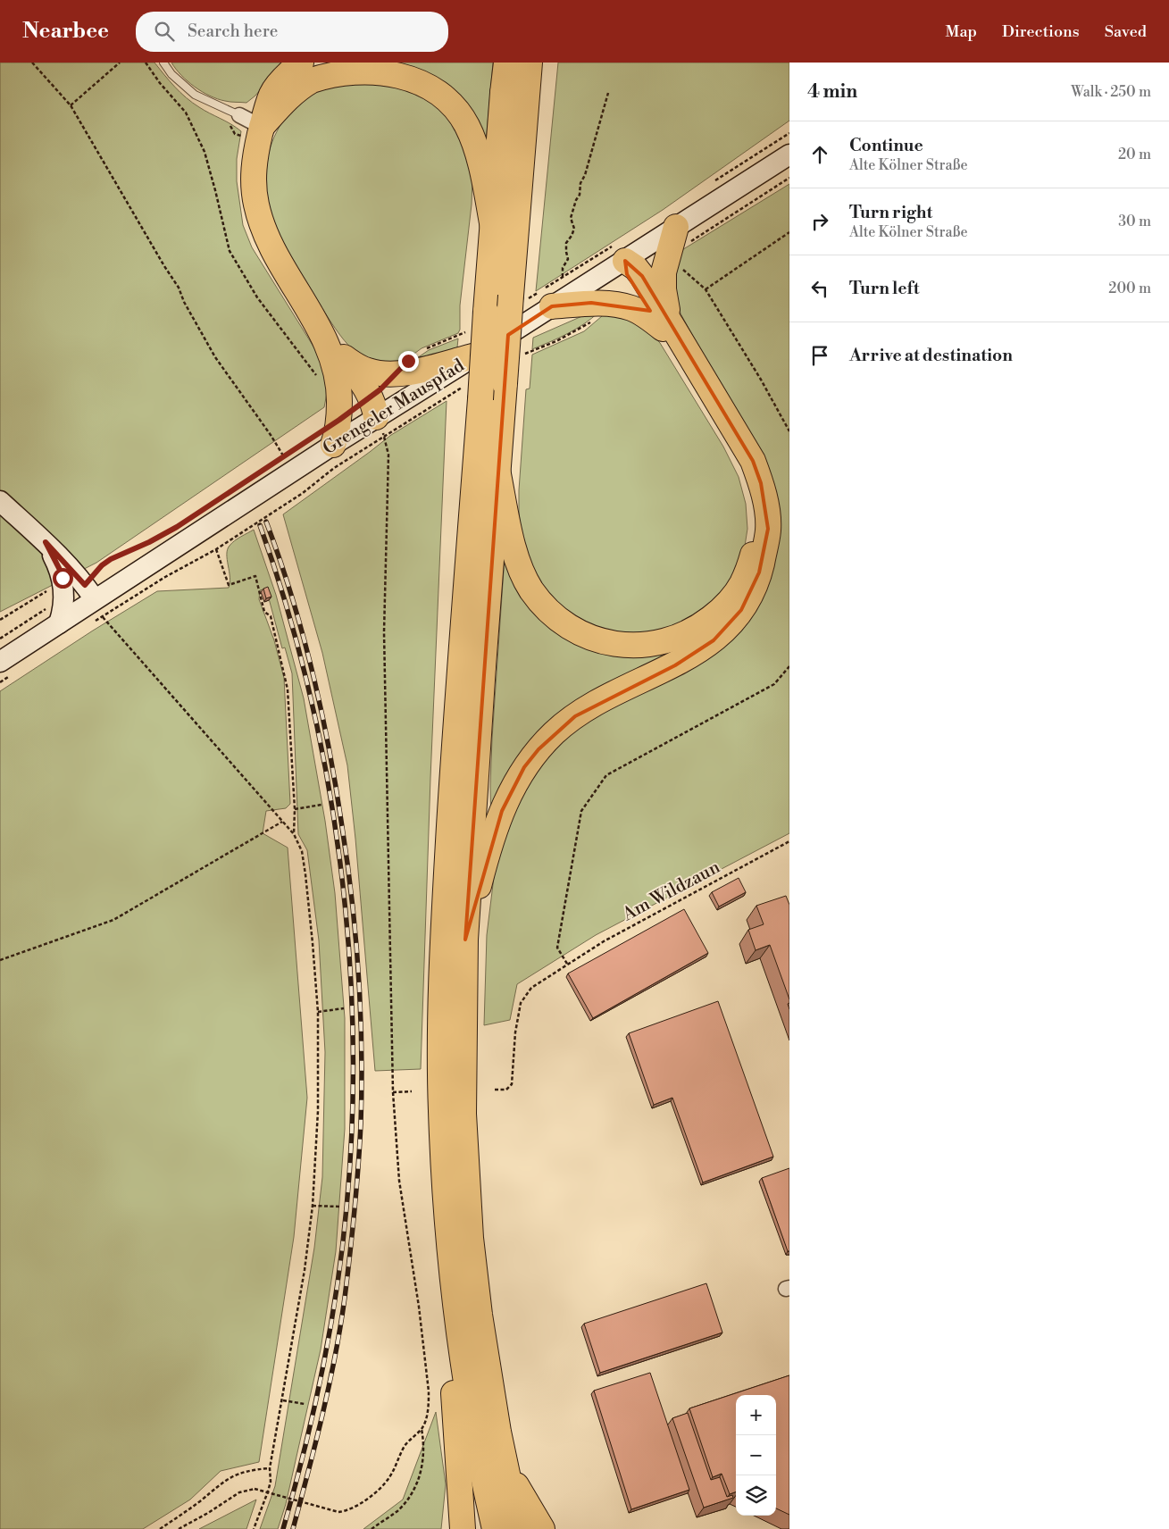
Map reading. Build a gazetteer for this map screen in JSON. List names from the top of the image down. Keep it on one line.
{"streets":{"main road":["Grengeler Mauspfad"],"path":["Am Wildzaun"]},"page":{"header":"Nearbee","search":"Search here","nav":["Map","Directions","Saved"],"heading":["4 min","Walk · 250 m"],"list":[["Continue","Alte Kölner Straße","20 m"],["Turn right","Alte Kölner Straße","30 m"],["Turn left","200 m"],"Arrive at destination"],"map_buttons":["+","−"]}}
